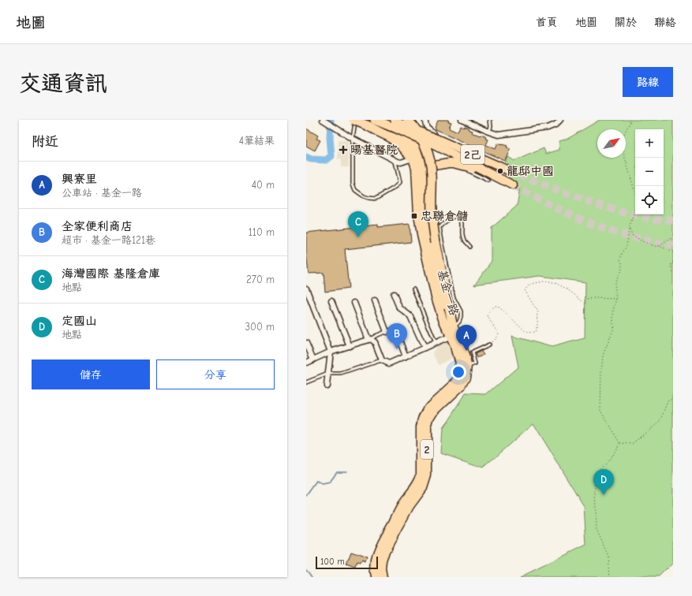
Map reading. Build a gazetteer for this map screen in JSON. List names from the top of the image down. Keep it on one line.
{"streets":{"main road":["2己","基金一路","2"]},"crossings":[["2己","基金一路"]],"places":{"health":["暘基醫院"],"other":["龍邸中國"],"transit":["忠聯倉儲"]},"scale_bar":"100 m","north":"top right","page":{"header":"地圖","nav":["首頁","地圖","關於","聯絡"],"buttons":["路線",["儲存","分享"]],"title":"交通資訊","heading":["附近","4筆結果"],"map_buttons":["+","−"],"list":[{"mark":"A","name":"興寮里","note":"公車站 · 基金一路","value":"40 m"},{"mark":"B","name":"全家便利商店","note":"超市 · 基金一路121巷","value":"110 m"},{"mark":"C","name":"海灣國際 基隆倉庫","note":"地點","value":"270 m"},{"mark":"D","name":"定國山","note":"地點","value":"300 m"}],"pins":["C","B","A","D"],"scale":"100 m"}}
